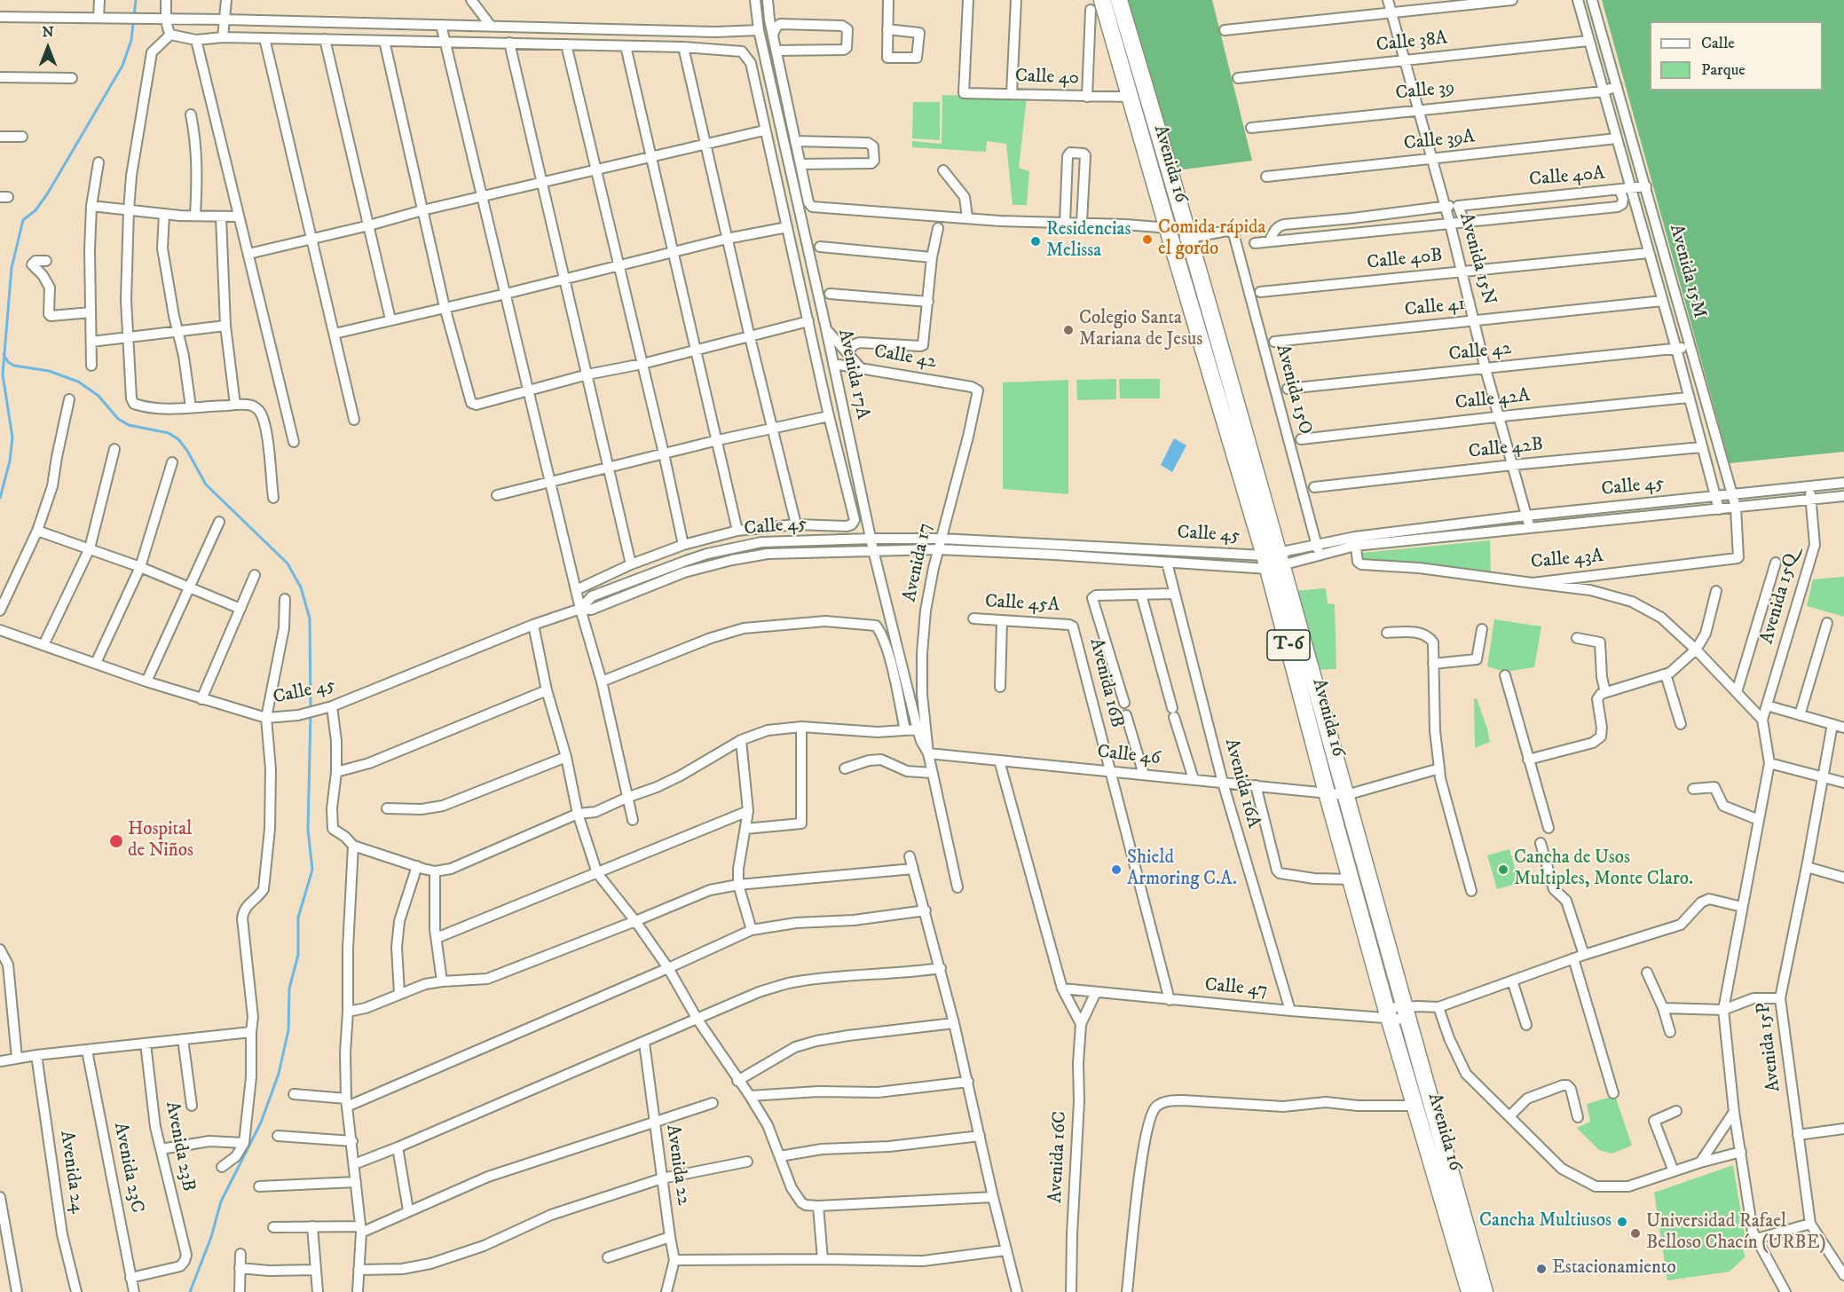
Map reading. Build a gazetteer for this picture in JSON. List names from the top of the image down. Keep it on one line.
{"streets":{"highway":["Avenida 16","T-6"],"street":["Calle 38A","Calle 40","Calle 39","Calle 39A","Calle 40A","Avenida 15N","Calle 40B","Avenida 15M","Calle 41","Calle 42","Avenida 17A","Avenida 15O","Calle 42A","Calle 42B","Calle 45","Calle 43A","Avenida 17","Avenida 15Q","Calle 45A","Avenida 16B","Calle 46","Avenida 16A","Calle 47","Avenida 15P","Avenida 23B","Avenida 16C","Avenida 22","Avenida 23C","Avenida 24"]},"crossings":[["Calle 38A","Avenida 15N"],["Calle 38A","Avenida 15M"],["Calle 40","Avenida 16"],["Calle 39","Avenida 15N"],["Calle 39","Avenida 15M"],["Calle 39A","Avenida 15N"],["Calle 39A","Avenida 15M"],["Avenida 16","Avenida 15O"],["Avenida 16","Calle 45"],["Avenida 16","Calle 46"],["Avenida 16","Calle 47"],["Calle 40A","Avenida 15N"],["Avenida 15N","Calle 40B"],["Avenida 15N","Calle 41"],["Avenida 15N","Calle 42"],["Avenida 15N","Calle 42A"],["Avenida 15N","Calle 42B"],["Avenida 15N","Calle 45"],["Calle 40B","Avenida 15M"],["Avenida 15M","Calle 41"],["Avenida 15M","Calle 42"],["Avenida 15M","Calle 42A"],["Avenida 15M","Calle 42B"],["Avenida 15M","Calle 45"],["Avenida 15M","Calle 43A"],["Calle 42","Avenida 17A"],["Calle 42","Avenida 17"],["Avenida 17A","Calle 45"],["Avenida 17A","Avenida 17"],["Avenida 17A","Calle 46"],["Avenida 15O","Calle 45"],["Calle 45","Calle 43A"],["Calle 45","Avenida 17"],["Calle 45","Avenida 15Q"],["Calle 45","Avenida 16A"],["Avenida 17","Calle 46"],["Calle 45A","Avenida 16B"],["Avenida 16B","Calle 46"],["Avenida 16B","Calle 47"],["Calle 46","Avenida 16A"],["Avenida 16A","Calle 47"],["Avenida 23B","Avenida 23C"]],"places":["Comida rápida el gordo","Residencias Melissa","Colegio Santa Mariana de Jesus","Hospital de Niños","Shield Armoring C.A.","Cancha de Usos Multiples, Monte Claro.","Cancha Multiusos","Universidad Rafael Belloso Chacín (URBE)","Estacionamiento"],"legend":["Calle","Parque"],"north":"top"}
